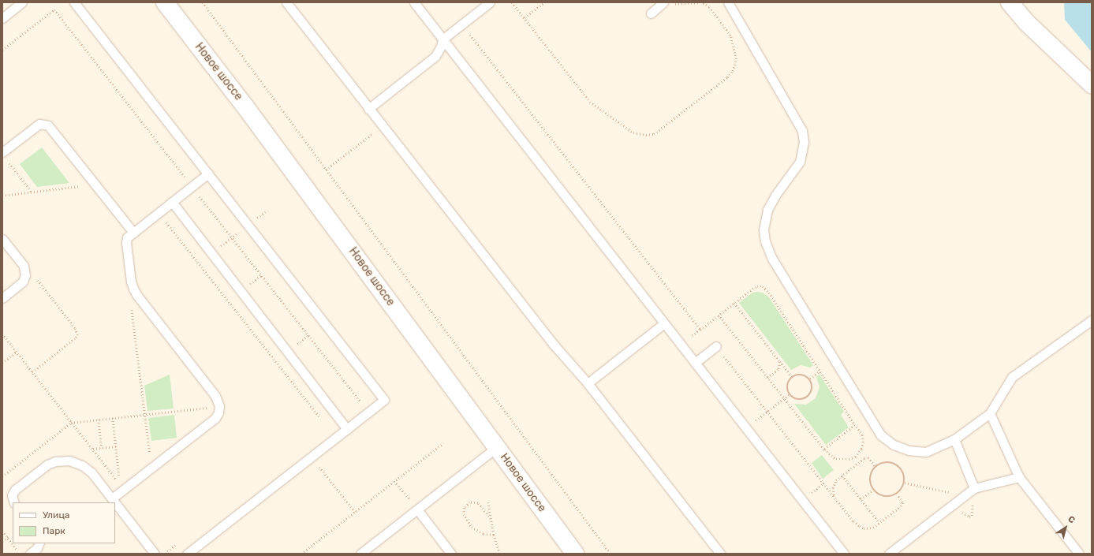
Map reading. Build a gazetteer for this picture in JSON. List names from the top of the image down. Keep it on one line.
{"streets":{"street":["Новое шоссе"]},"legend":["Улица","Парк"],"north":"top right"}
